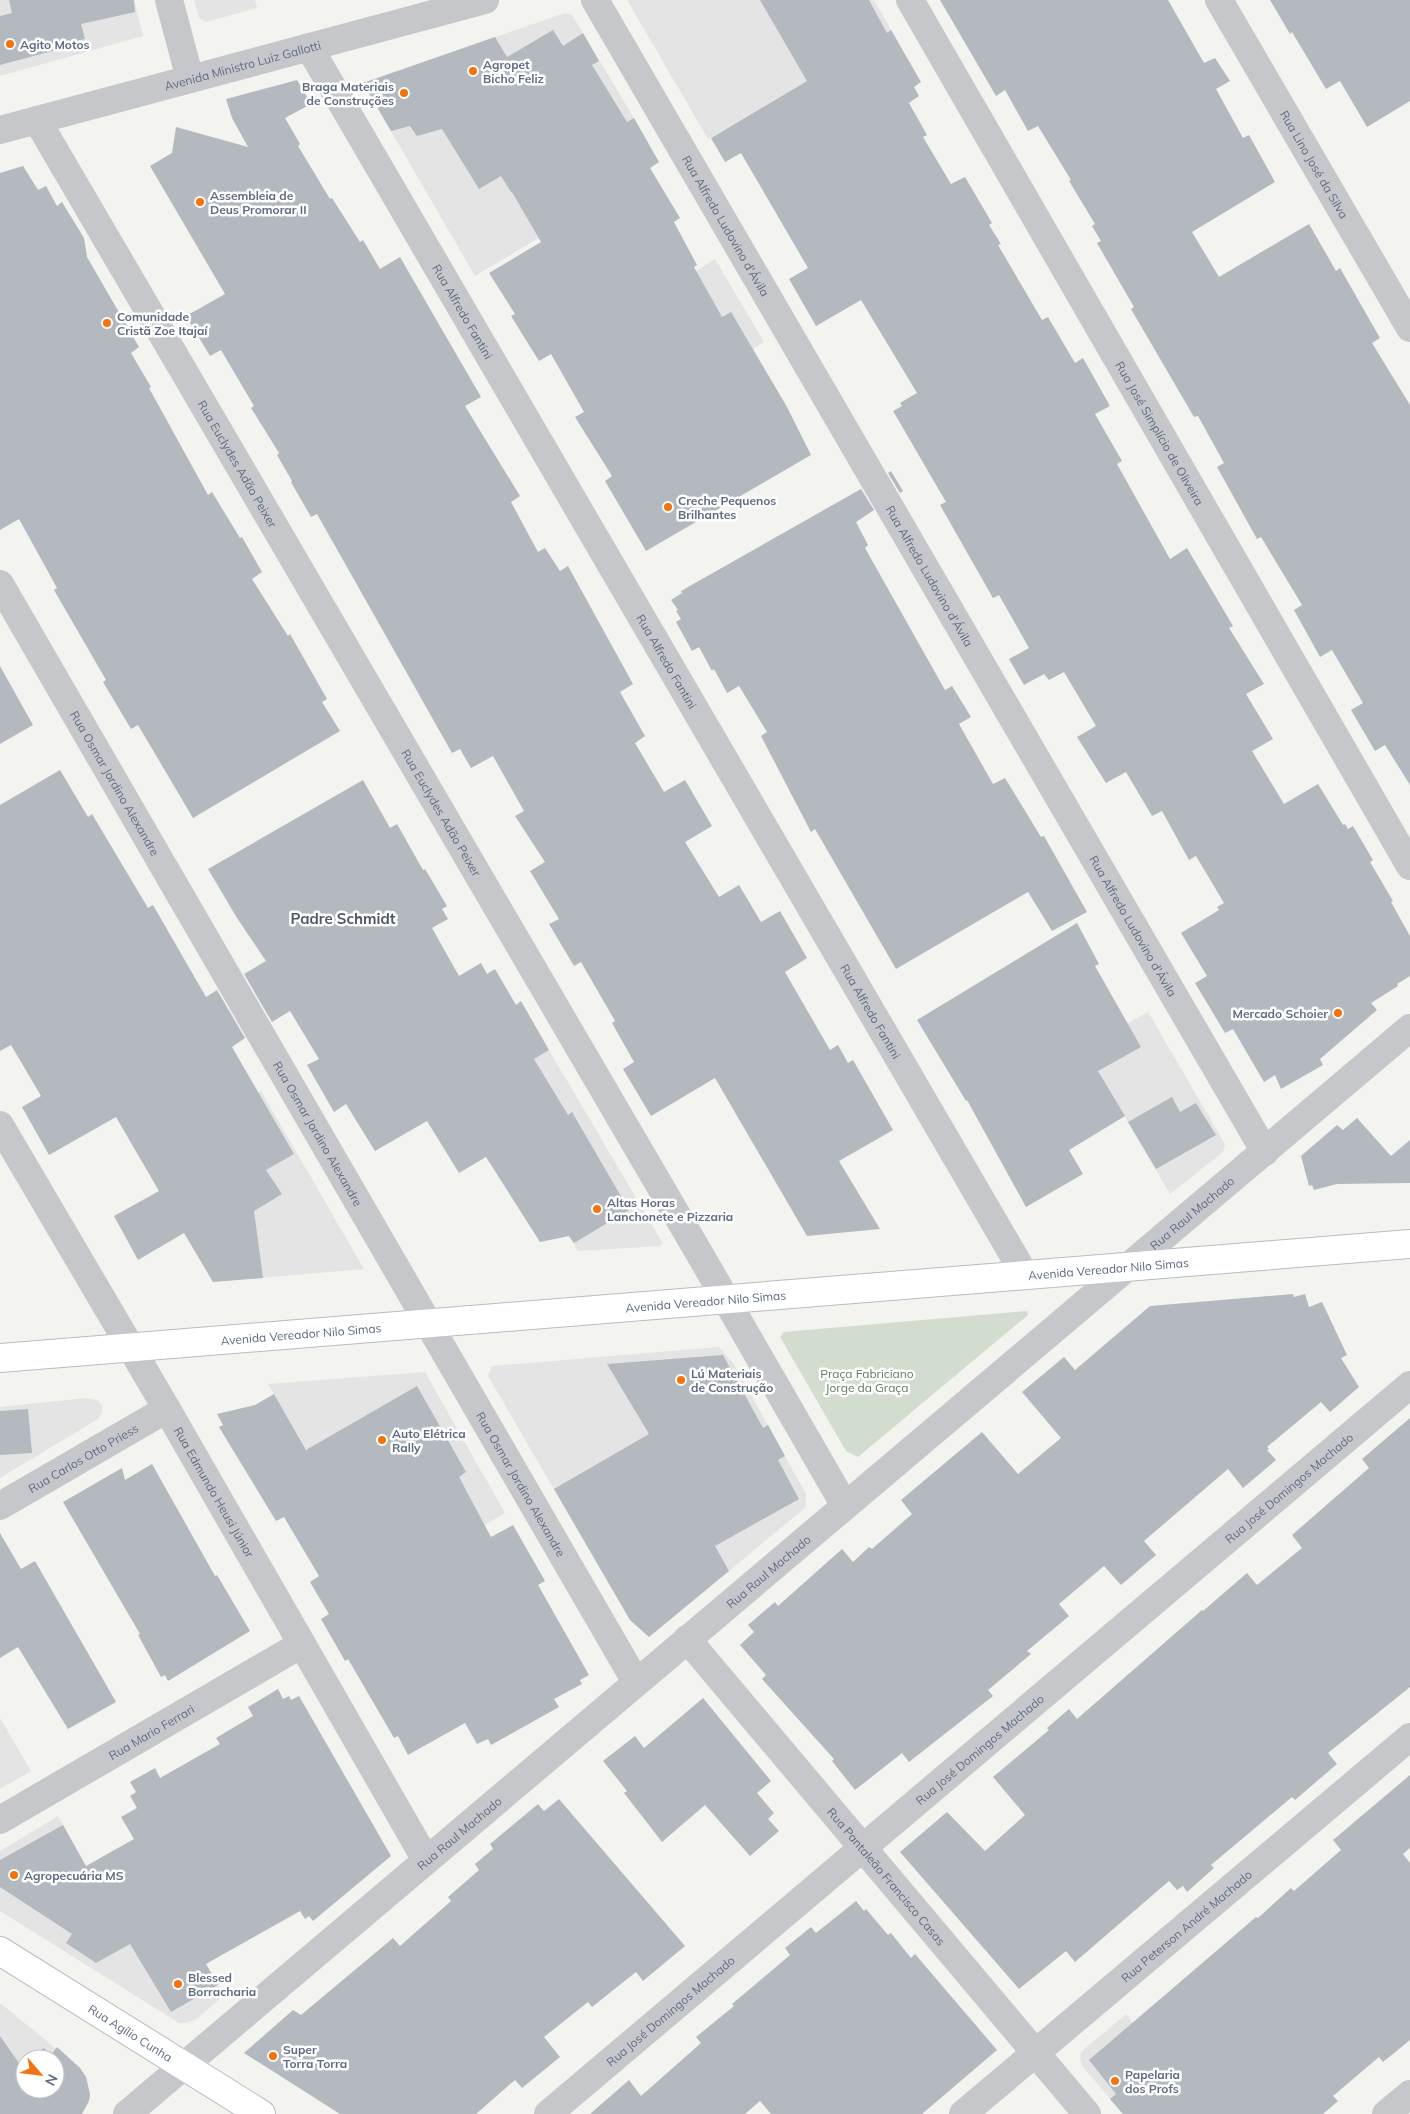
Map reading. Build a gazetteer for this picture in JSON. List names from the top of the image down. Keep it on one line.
{"streets":{"main road":["Avenida Vereador Nilo Simas","Rua Agílio Cunha"],"street":["Avenida Ministro Luiz Gallotti","Rua Lino José da Silva","Rua Alfredo Ludovino d'Ávila","Rua Alfredo Fantini","Rua José Simplício de Oliveira","Rua Euclydes Adão Peixer","Rua Osmar Jordino Alexandre","Rua Raul Machado","Rua Carlos Otto Priess","Rua José Domingos Machado","Rua Edmundo Heusi Júnior","Rua Mario Ferrari","Rua Pantaleão Francisco Casas","Rua Peterson André Machado"]},"crossings":[["Avenida Ministro Luiz Gallotti","Rua Alfredo Fantini"],["Avenida Ministro Luiz Gallotti","Rua Euclydes Adão Peixer"],["Rua Alfredo Ludovino d'Ávila","Rua Raul Machado"],["Rua Alfredo Fantini","Avenida Vereador Nilo Simas"],["Rua Euclydes Adão Peixer","Rua Raul Machado"],["Rua Euclydes Adão Peixer","Avenida Vereador Nilo Simas"],["Rua Osmar Jordino Alexandre","Rua Raul Machado"],["Rua Osmar Jordino Alexandre","Avenida Vereador Nilo Simas"],["Rua Raul Machado","Avenida Vereador Nilo Simas"],["Rua Raul Machado","Rua Edmundo Heusi Júnior"],["Rua Raul Machado","Rua Pantaleão Francisco Casas"],["Rua Raul Machado","Rua Agílio Cunha"],["Avenida Vereador Nilo Simas","Rua Edmundo Heusi Júnior"],["Rua Carlos Otto Priess","Rua Edmundo Heusi Júnior"],["Rua José Domingos Machado","Rua Pantaleão Francisco Casas"],["Rua Edmundo Heusi Júnior","Rua Mario Ferrari"],["Rua Pantaleão Francisco Casas","Rua Peterson André Machado"]],"districts":["Padre Schmidt"],"parks":["Praça Fabriciano Jorge da Graça"],"places":["Agito Motos","Agropet Bicho Feliz","Braga Materiais de Construções","Assembleia de Deus Promorar II","Comunidade Cristã Zoe Itajaí","Creche Pequenos Brilhantes","Mercado Schoier","Altas Horas Lanchonete e Pizzaria","Lú Materiais de Construção","Auto Elétrica Rally","Agropecuária MS","Blessed Borracharia","Super Torra Torra","Papelaria dos Profs"],"north":"bottom right"}
